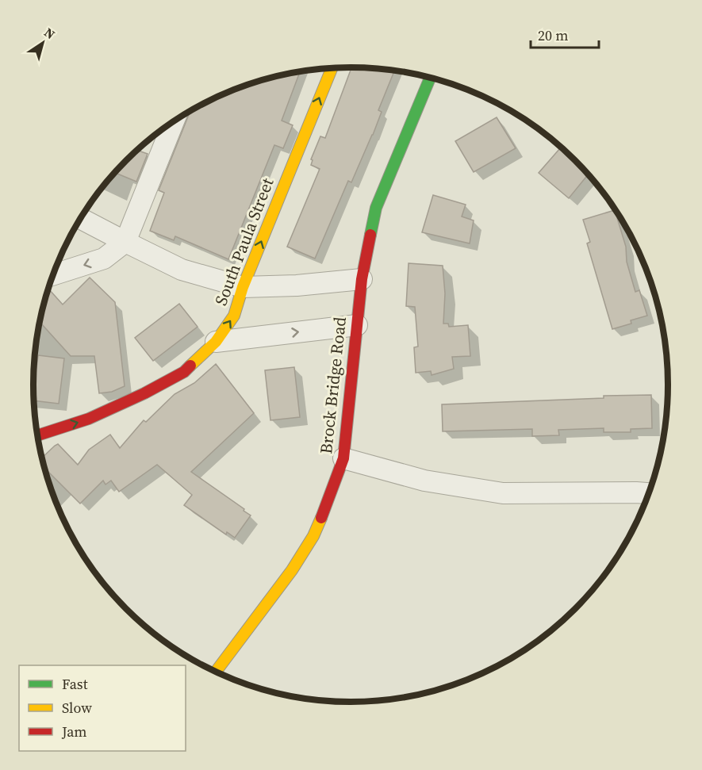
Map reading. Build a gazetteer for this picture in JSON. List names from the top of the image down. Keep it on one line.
{"streets":{"street":["South Paula Street","Brock Bridge Road"]},"one_way":["South Paula Street"],"legend":["Fast","Slow","Jam"],"scale_bar":"20 m","north":"top right"}
